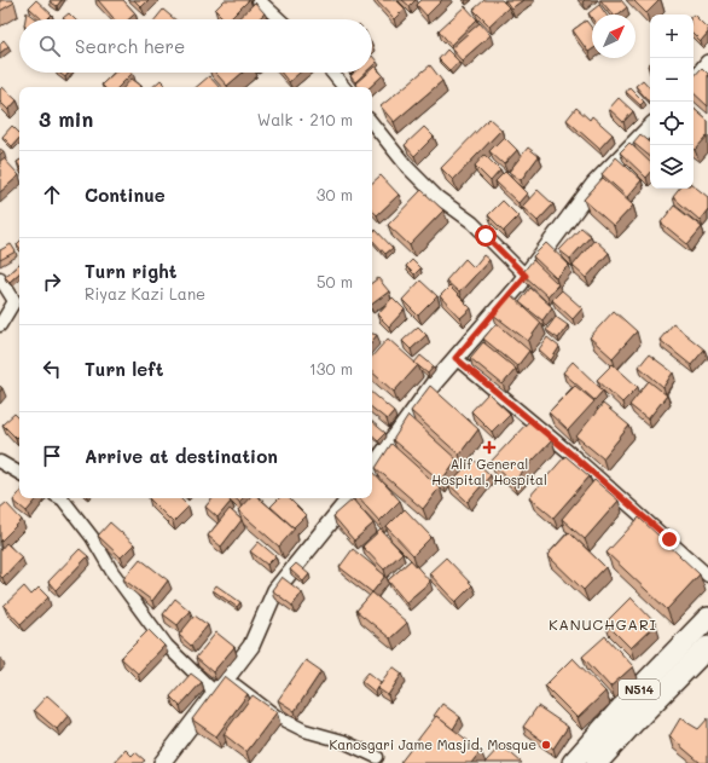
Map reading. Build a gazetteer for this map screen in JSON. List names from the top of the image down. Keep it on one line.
{"streets":{"highway":["N514"]},"districts":["KANUCHGARI"],"places":{"health":["Alif General Hospital, Hospital"],"other":["Kanosgari Jame Masjid, Mosque"]},"north":"top right","page":{"map_buttons":["+","−"],"search":"Search here","heading":["3 min","Walk · 210 m"],"list":[["Continue","30 m"],["Turn right","Riyaz Kazi Lane","50 m"],["Turn left","130 m"],"Arrive at destination"]}}
